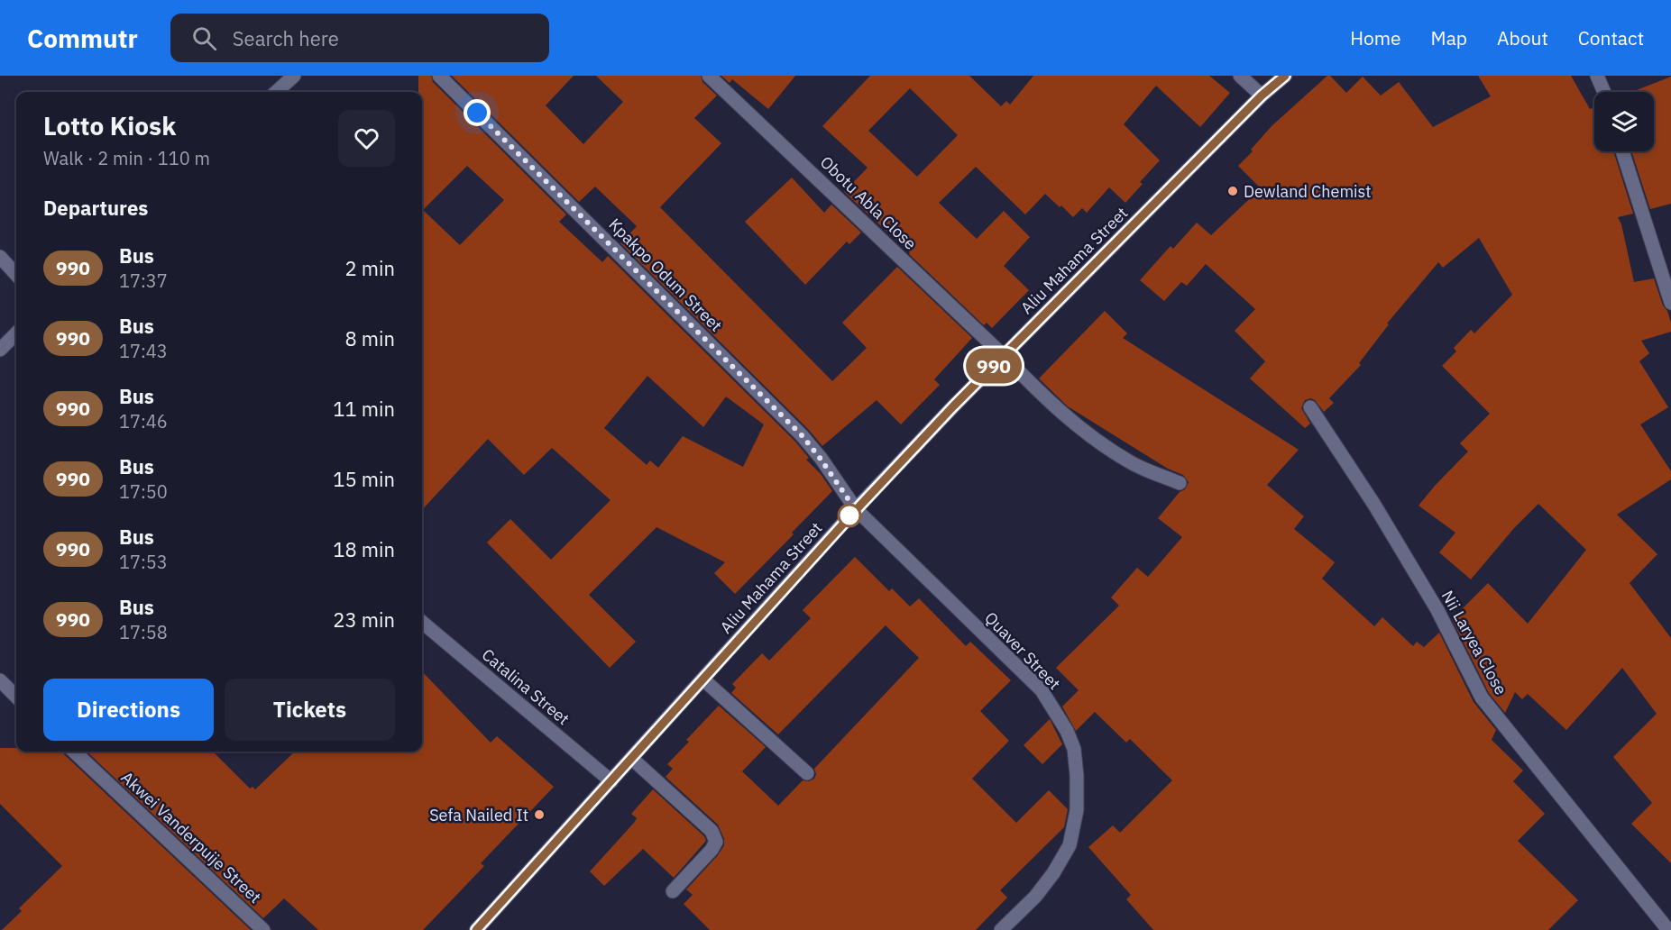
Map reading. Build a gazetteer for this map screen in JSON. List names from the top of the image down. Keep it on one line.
{"streets":{"street":["Obotu Abla Close","Aliu Mahama Street","Kpakpo Odum Street","Nii Laryea Close","Quaver Street","Catalina Street","Akwei Vanderpuije Street"]},"crossings":[["Obotu Abla Close","Aliu Mahama Street"],["Aliu Mahama Street","Kpakpo Odum Street"],["Aliu Mahama Street","Quaver Street"],["Aliu Mahama Street","Catalina Street"],["Kpakpo Odum Street","Quaver Street"]],"places":["Dewland Chemist","Sefa Nailed It"],"lines":["bus line 990"],"page":{"header":"Commutr","search":"Search here","nav":["Home","Map","About","Contact"],"on_map":"990","heading":[["Lotto Kiosk","Walk · 2 min · 110 m"],"Departures"],"list":[{"mark":"990","name":"Bus","note":"17:37","value":"2 min"},{"mark":"990","name":"Bus","note":"17:43","value":"8 min"},{"mark":"990","name":"Bus","note":"17:46","value":"11 min"},{"mark":"990","name":"Bus","note":"17:50","value":"15 min"},{"mark":"990","name":"Bus","note":"17:53","value":"18 min"},{"mark":"990","name":"Bus","note":"17:58","value":"23 min"}],"buttons":["Directions","Tickets"]}}
